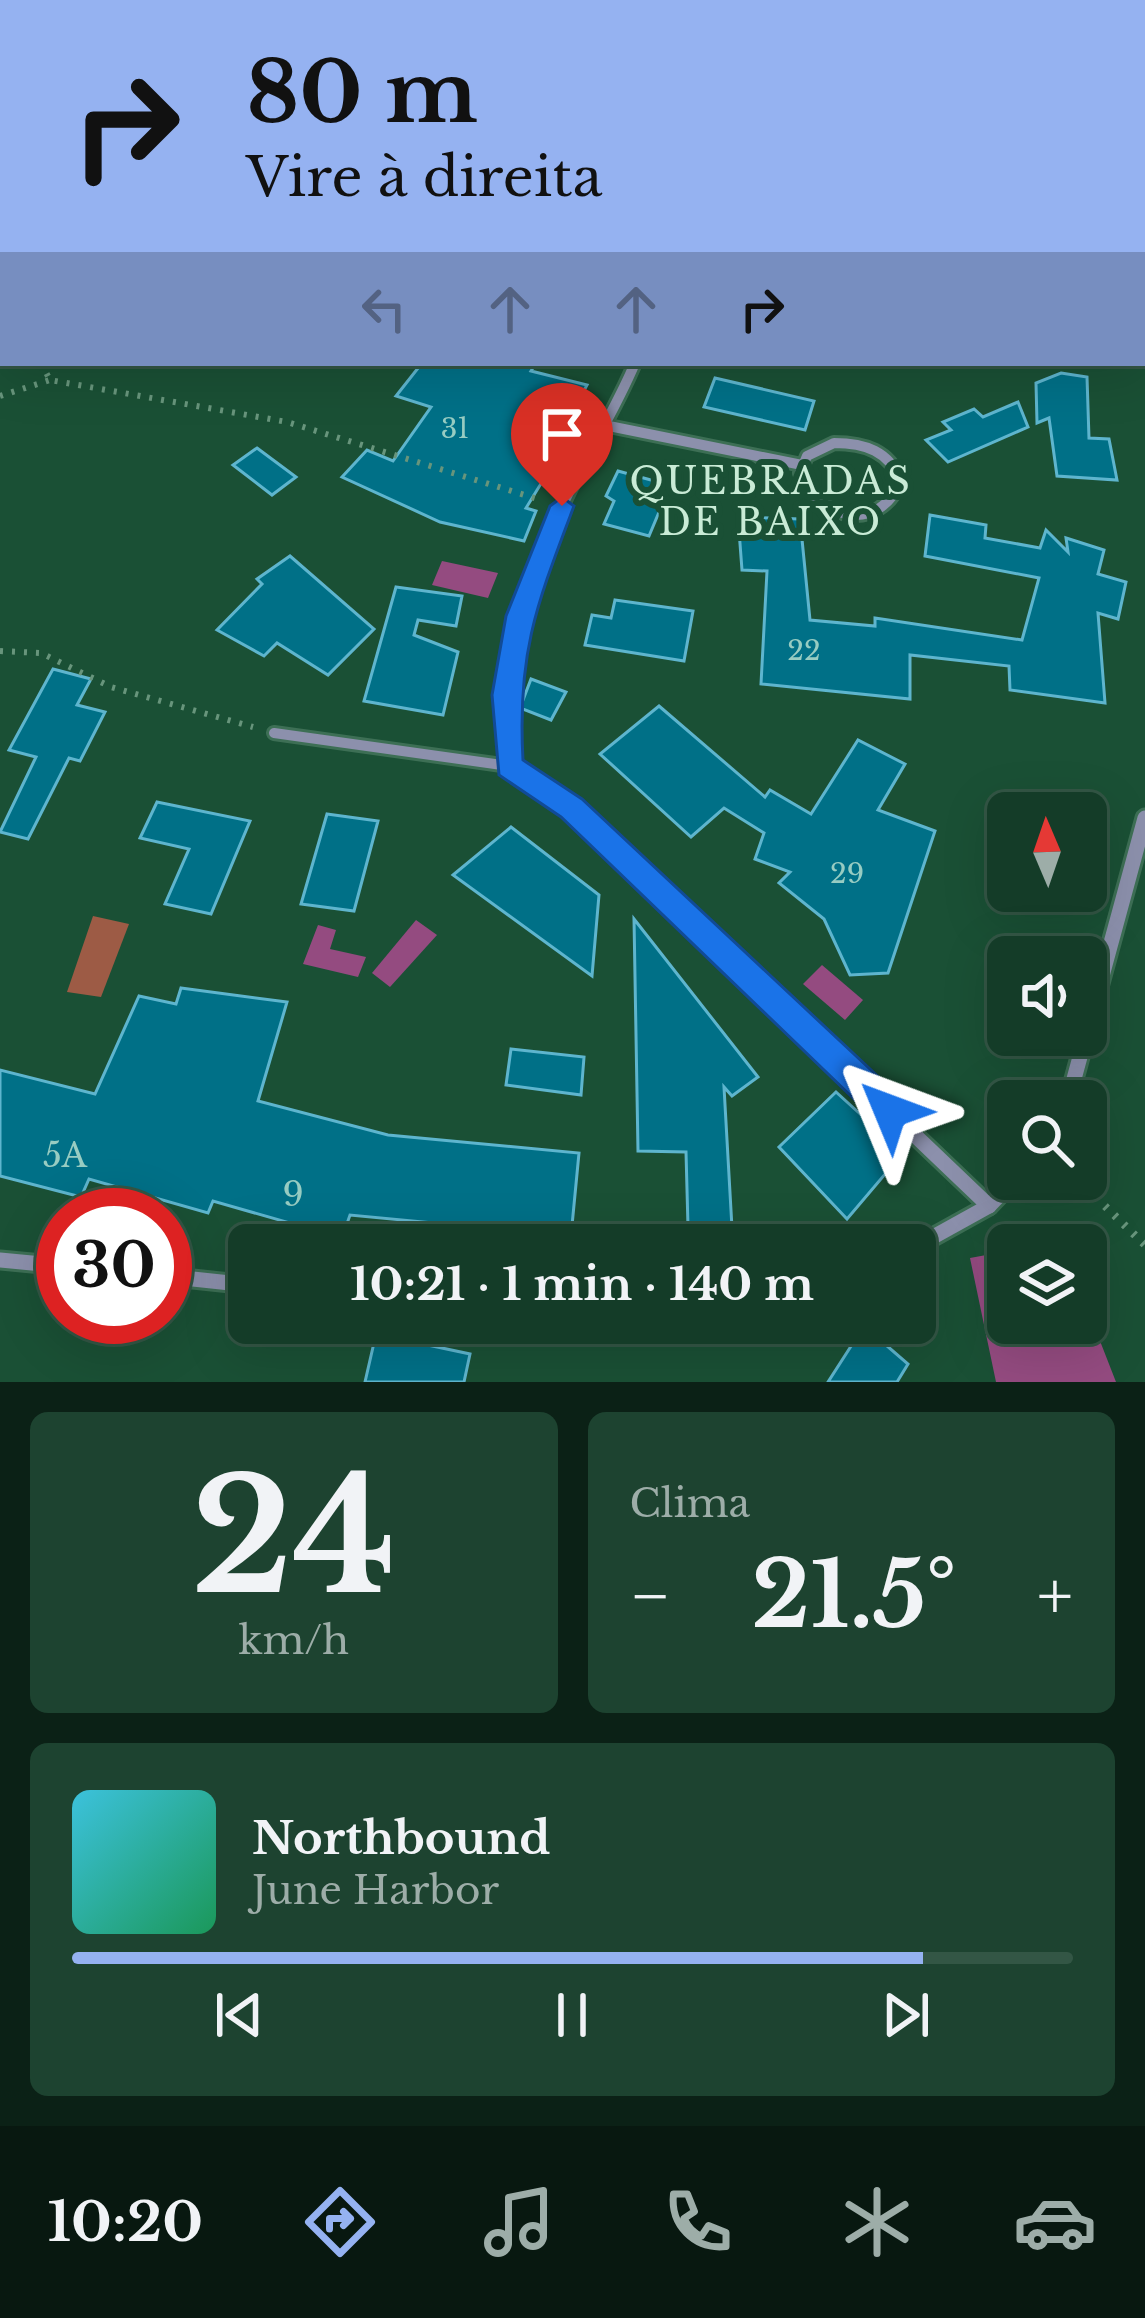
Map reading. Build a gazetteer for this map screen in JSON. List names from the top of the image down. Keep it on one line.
{"districts":["QUEBRADAS DE BAIXO"],"house_numbers":["31","22","29","5A","9"],"north":"top","page":{"turn":["80 m","Vire à direita"],"limit":"30","trip":"10:21 · 1 min · 140 m","tile":[["24","km/h"],"Clima"],"heat":["−","21.5°","+"],"song":["Northbound","June Harbor"],"tabs":"10:20"}}
